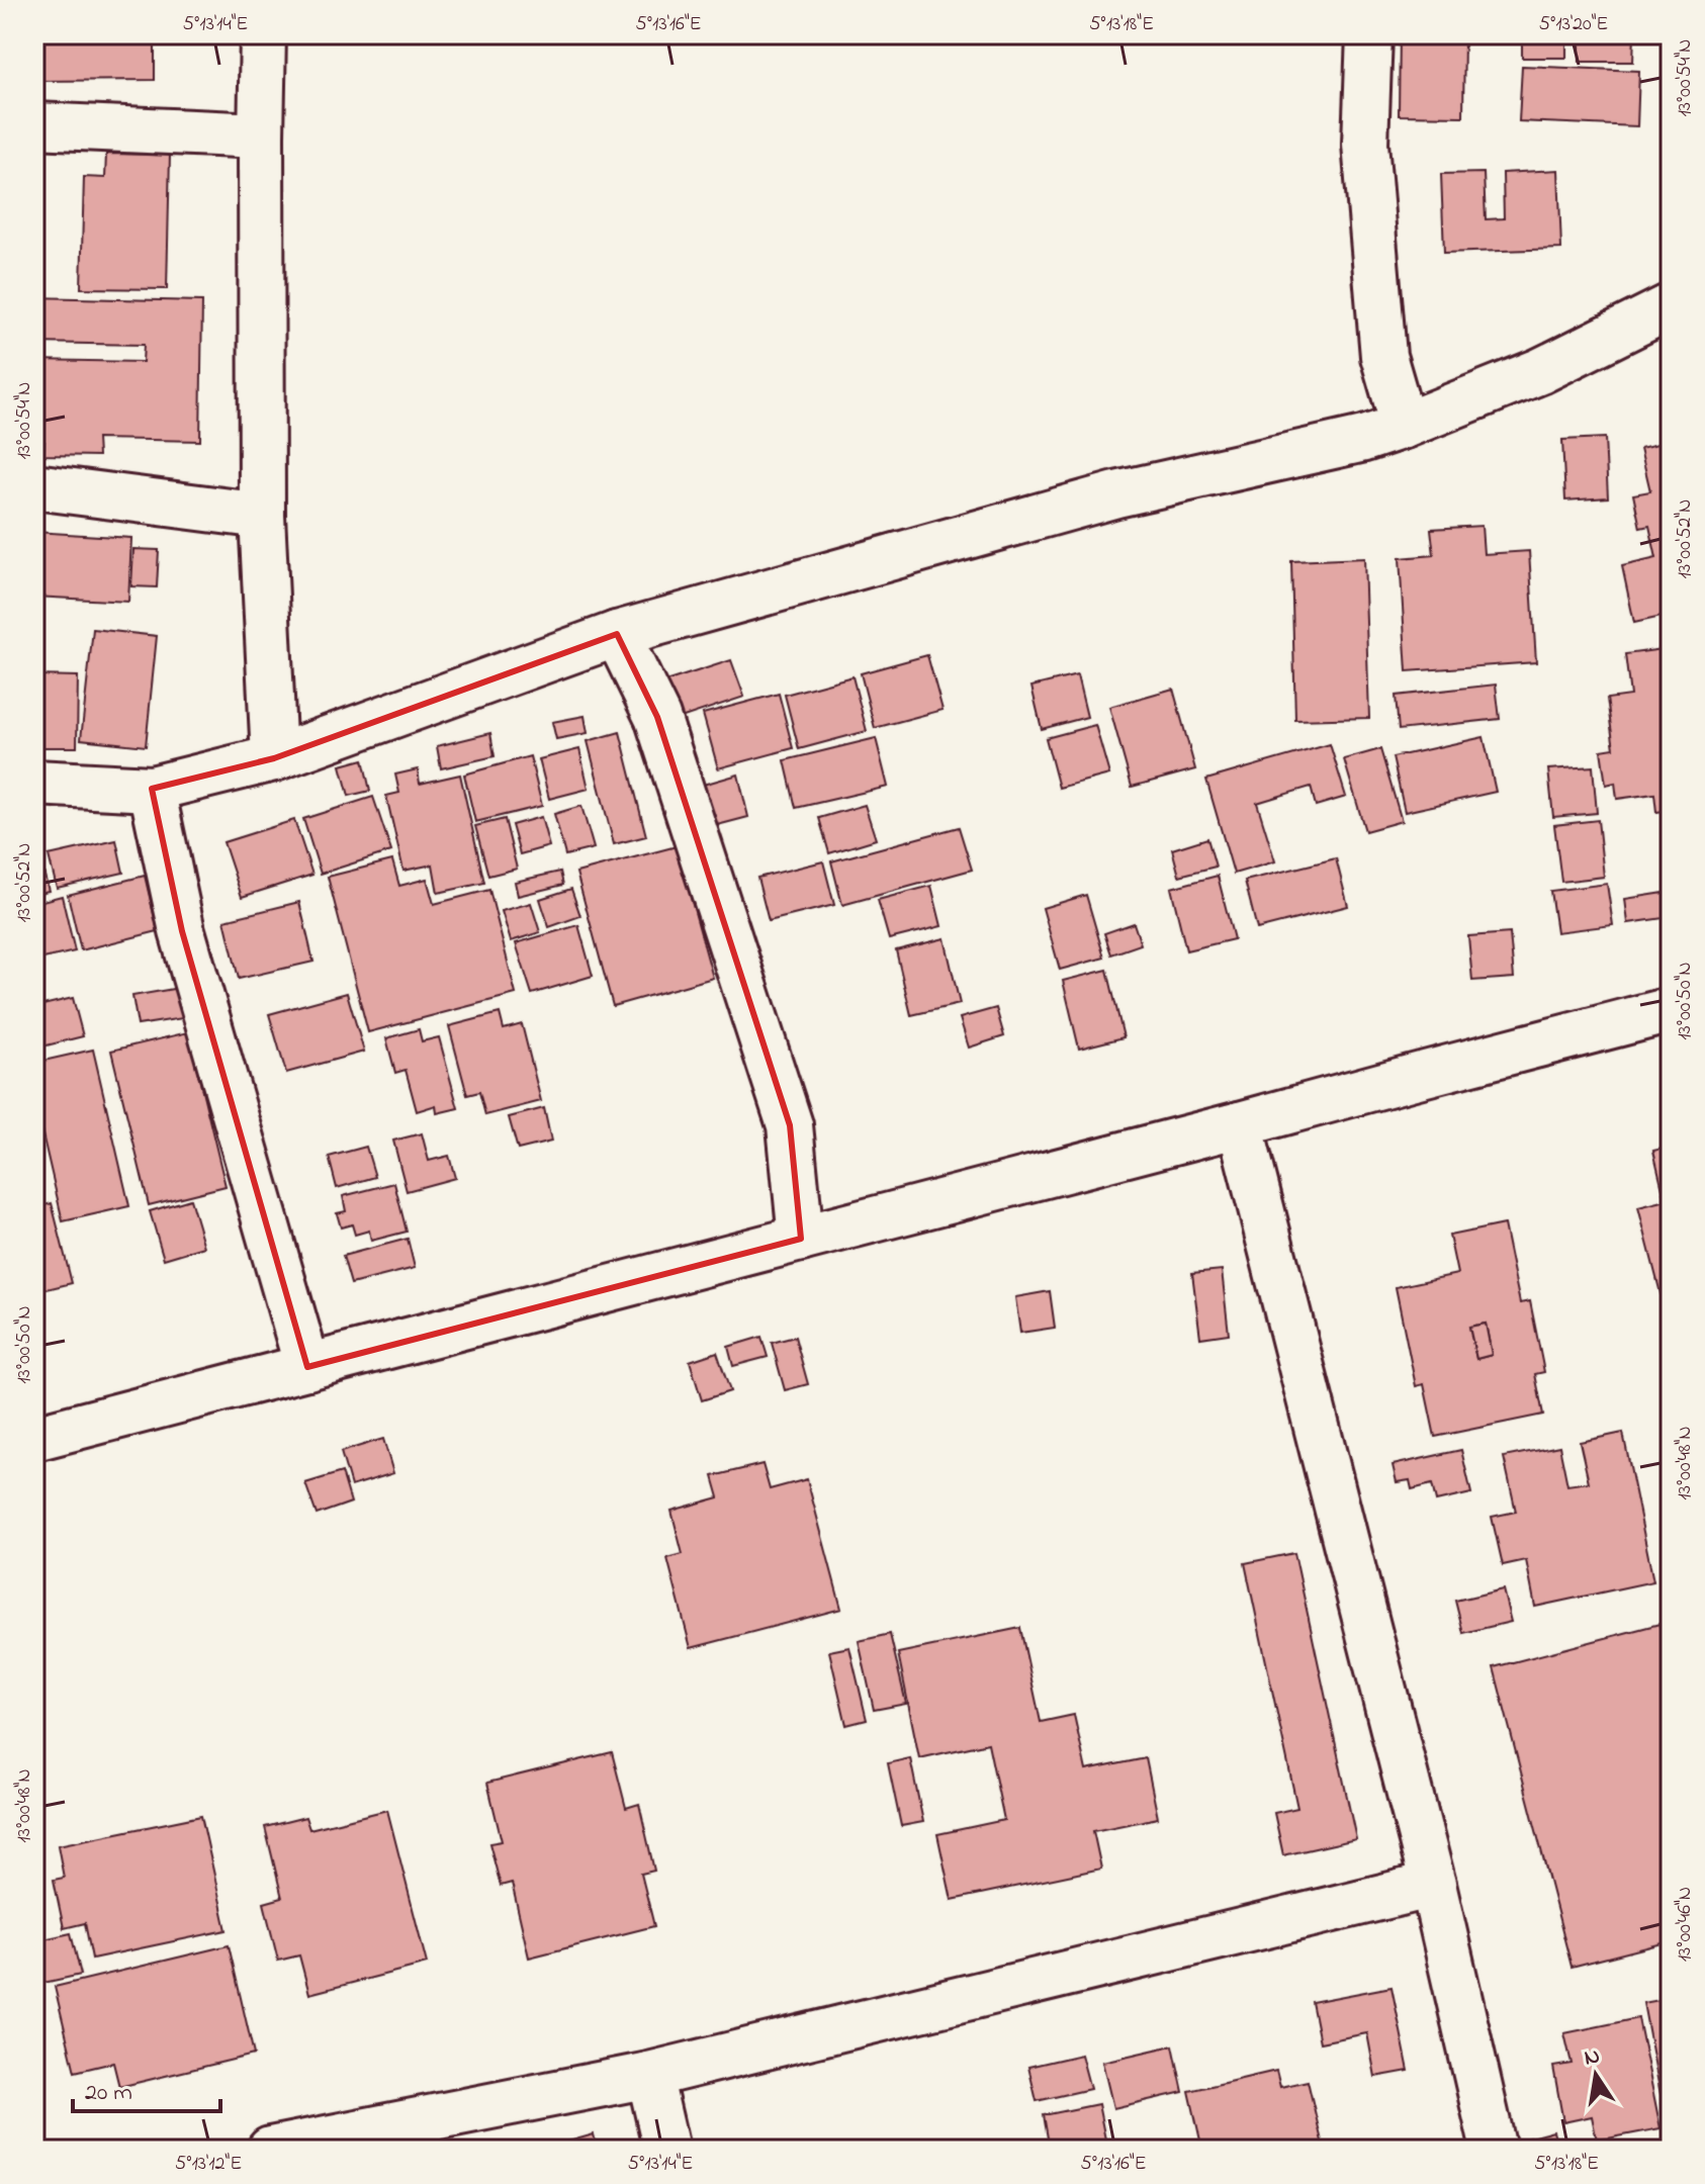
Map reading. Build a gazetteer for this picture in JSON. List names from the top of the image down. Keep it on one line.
{"scale_bar":"20 m","north":"top","coordinates":["5°13'14\"E","5°13'16\"E","5°13'18\"E","5°13'20\"E","13°00'54\"N","13°00'52\"N","13°00'50\"N","13°00'48\"N","13°00'46\"N","5°13'12\"E"]}
